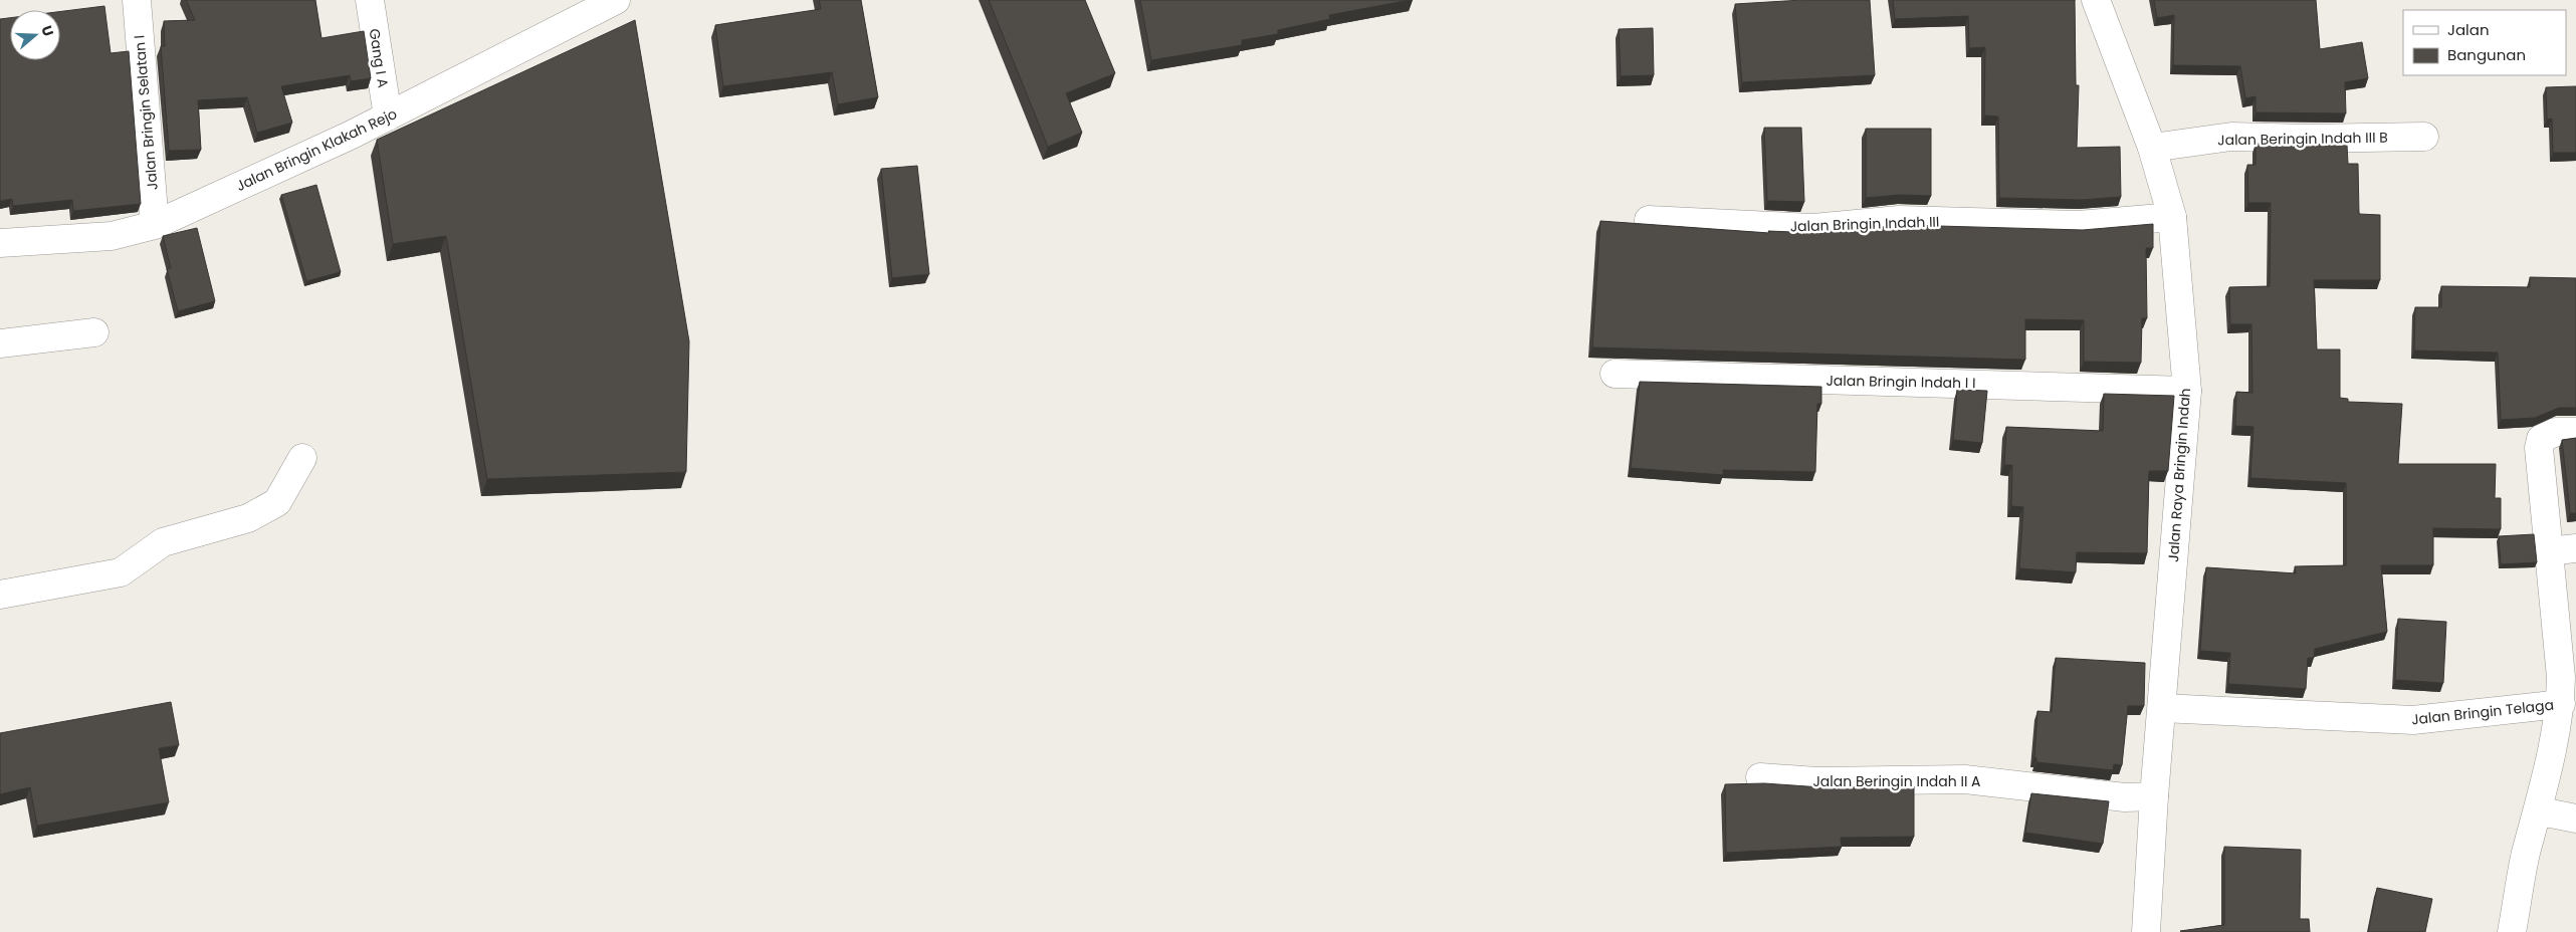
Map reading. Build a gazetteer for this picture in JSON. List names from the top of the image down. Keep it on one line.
{"streets":{"street":["Gang I A","Jalan Bringin Selatan I","Jalan Beringin Indah III B","Jalan Bringin Klakah Rejo","Jalan Bringin Indah III","Jalan Bringin Indah I I","Jalan Raya Bringin Indah","Jalan Bringin Telaga","Jalan Beringin Indah II A"]},"crossings":[["Gang I A","Jalan Bringin Klakah Rejo"],["Jalan Bringin Selatan I","Jalan Bringin Klakah Rejo"],["Jalan Beringin Indah III B","Jalan Raya Bringin Indah"],["Jalan Bringin Indah III","Jalan Raya Bringin Indah"],["Jalan Bringin Indah I I","Jalan Raya Bringin Indah"],["Jalan Raya Bringin Indah","Jalan Bringin Telaga"],["Jalan Raya Bringin Indah","Jalan Beringin Indah II A"]],"legend":["Jalan","Bangunan"],"north":"right"}
